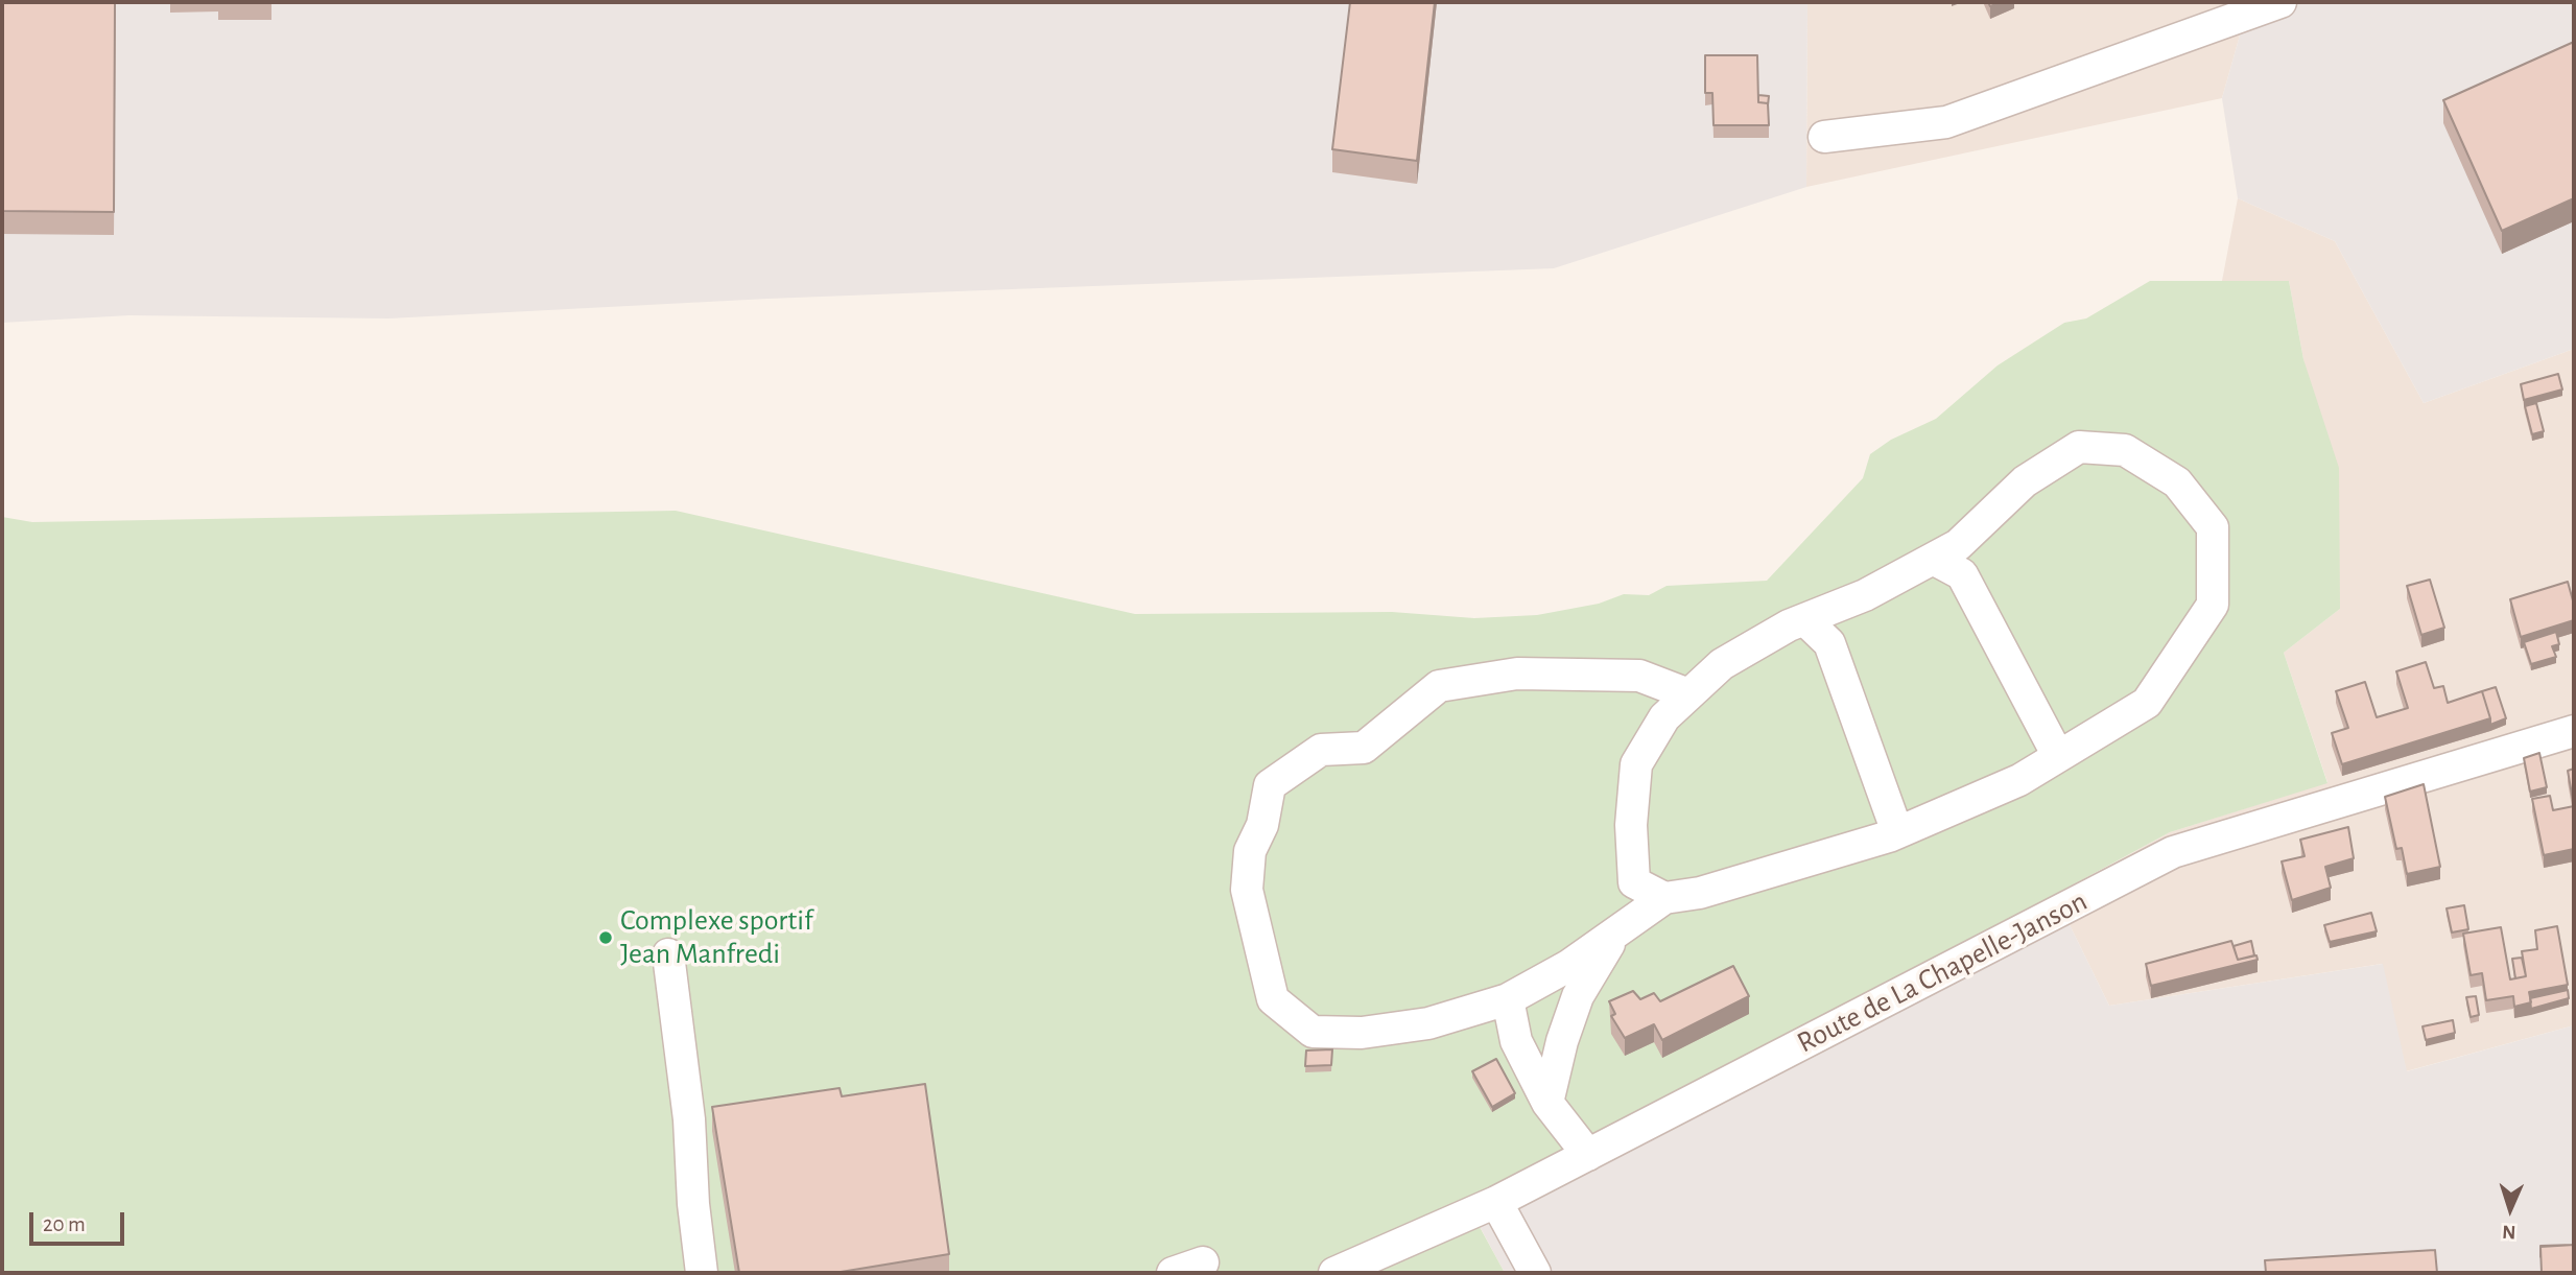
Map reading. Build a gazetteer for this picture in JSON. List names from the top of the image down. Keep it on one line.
{"streets":{"street":["Route de La Chapelle-Janson"]},"places":["Complexe sportif Jean Manfredi"],"scale_bar":"20 m","north":"bottom"}
